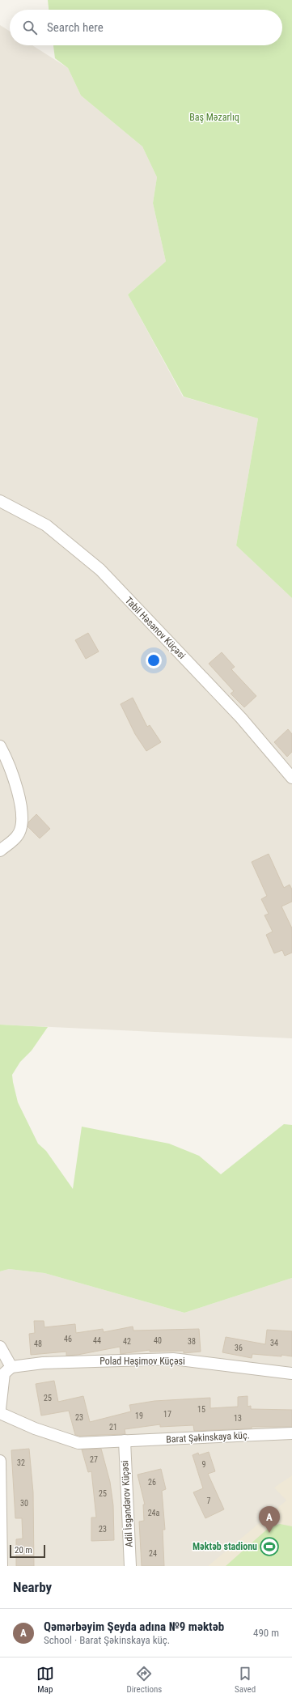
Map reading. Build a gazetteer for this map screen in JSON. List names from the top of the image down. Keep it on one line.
{"streets":{"street":["Tabil Həsənov Küçəsi","Polad Həşimov Küçəsi","Barat Şəkinskaya küç.","Adil İsgəndərov Küçəsi"]},"crossings":[["Barat Şəkinskaya küç.","Adil İsgəndərov Küçəsi"]],"parks":["Baş Məzarlıq"],"places":{"sports":["Məktəb stadionu"]},"house_numbers":["46","44","40","42","38","34","48","36","25","15","17","19","23","13","21","27","32","9","26","25","7","30","24a","23","24"],"scale_bar":"20 m","page":{"search":"Search here","pins":"A","scale":"20 m","heading":"Nearby","list":[{"mark":"A","name":"Qəmərbəyim Şeyda adına №9 məktəb","note":"School · Barat Şəkinskaya küç.","value":"490 m"}],"nav":["Map","Directions","Saved"]}}
